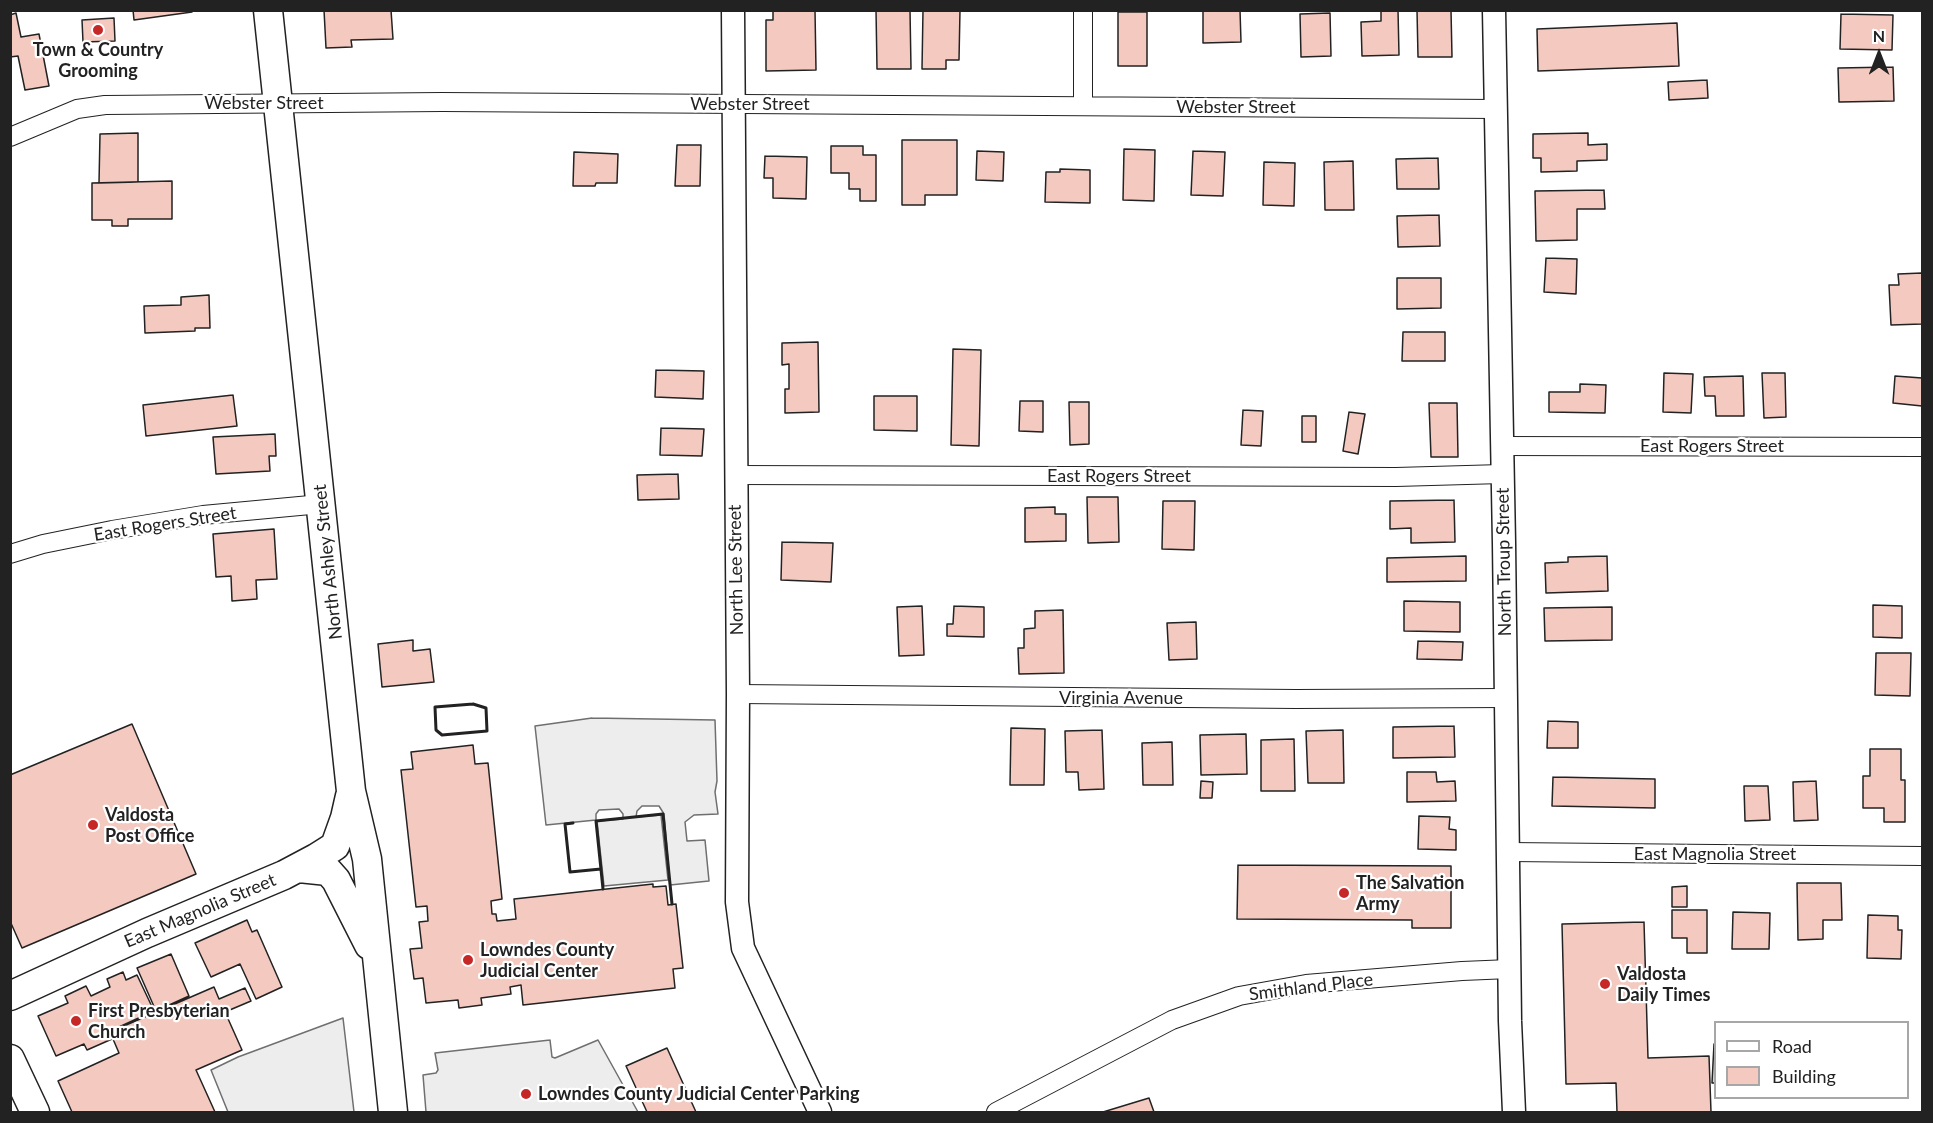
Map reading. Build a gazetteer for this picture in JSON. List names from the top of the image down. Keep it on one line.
{"streets":{"main road":["North Ashley Street","East Magnolia Street"],"street":["Webster Street","East Rogers Street","North Troup Street","North Lee Street","Virginia Avenue","Smithland Place"]},"crossings":[["Webster Street","North Ashley Street"],["Webster Street","North Troup Street"],["Webster Street","North Lee Street"],["East Rogers Street","North Ashley Street"],["East Rogers Street","North Troup Street"],["East Rogers Street","North Lee Street"],["North Ashley Street","East Magnolia Street"],["North Troup Street","Virginia Avenue"],["North Troup Street","East Magnolia Street"],["North Troup Street","Smithland Place"],["North Lee Street","Virginia Avenue"]],"places":["Town & Country Grooming","Valdosta Post Office","The Salvation Army","Lowndes County Judicial Center","Valdosta Daily Times","First Presbyterian Church","Lowndes County Judicial Center Parking"],"legend":["Road","Building"],"north":"top"}
